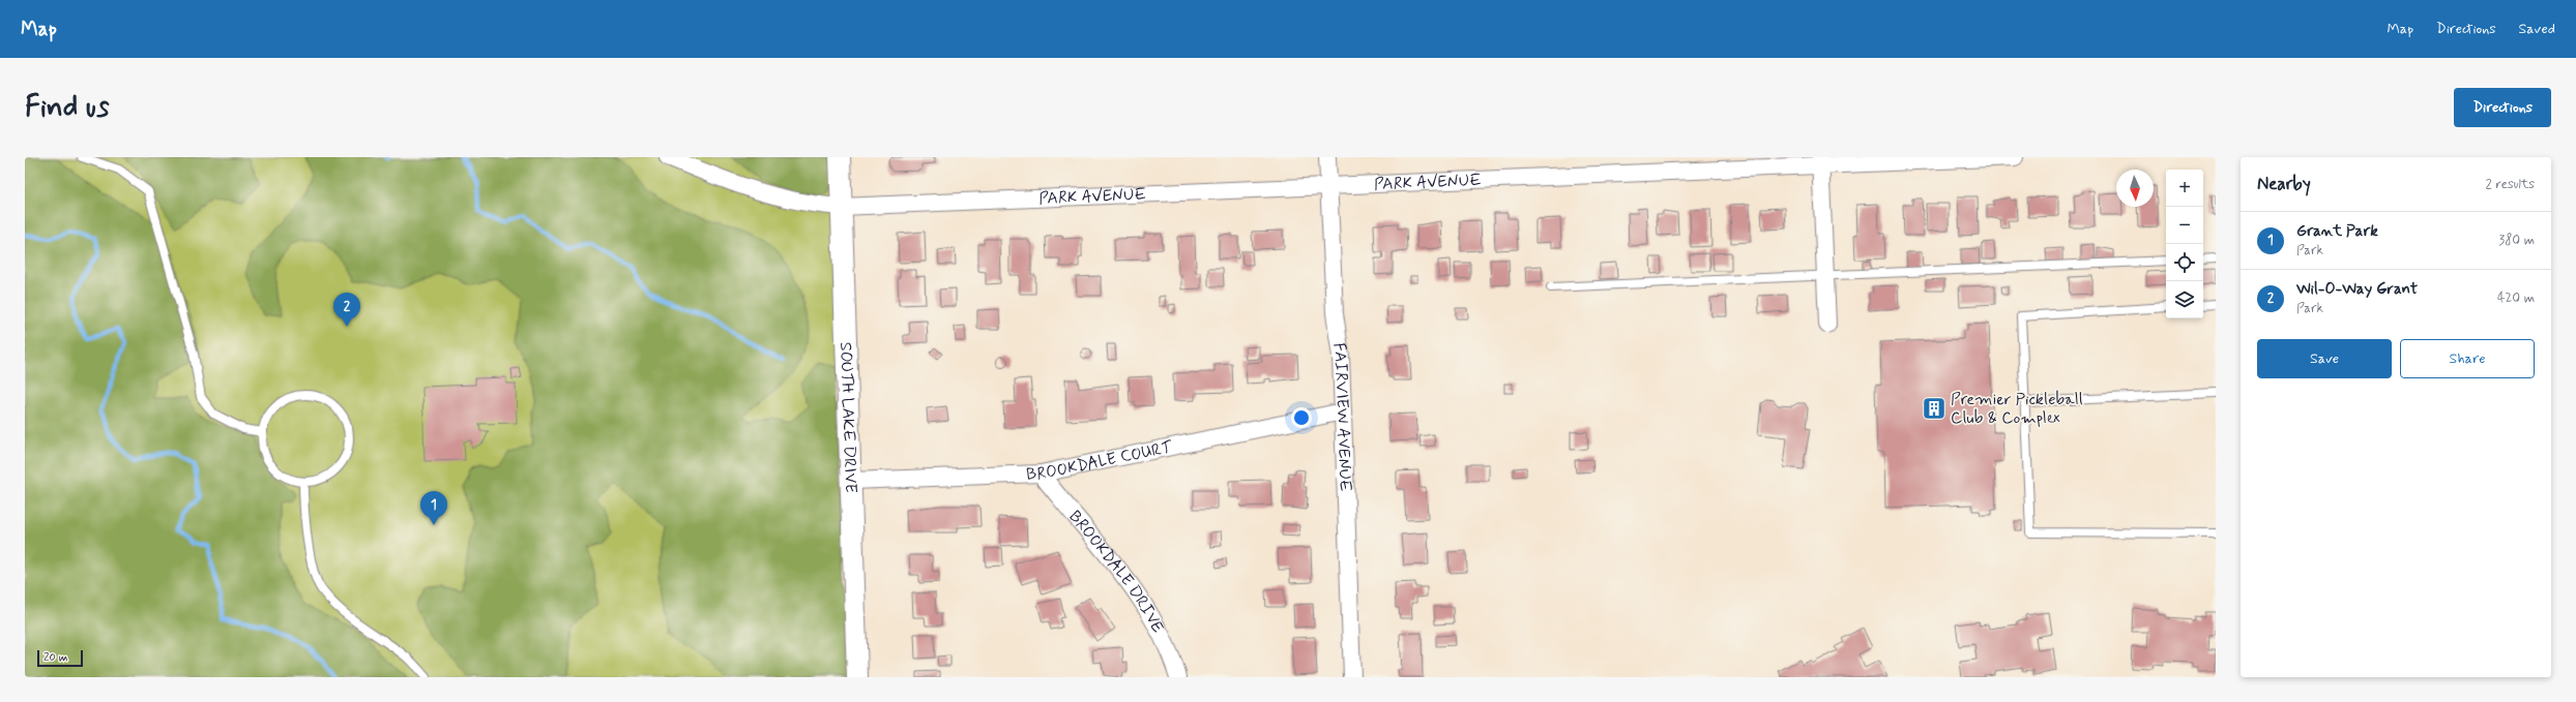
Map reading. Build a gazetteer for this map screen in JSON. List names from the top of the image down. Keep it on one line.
{"streets":{"street":["PARK AVENUE","SOUTH LAKE DRIVE","FAIRVIEW AVENUE","BROOKDALE COURT","BROOKDALE DRIVE"]},"crossings":[["PARK AVENUE","SOUTH LAKE DRIVE"],["PARK AVENUE","FAIRVIEW AVENUE"],["SOUTH LAKE DRIVE","BROOKDALE COURT"],["FAIRVIEW AVENUE","BROOKDALE COURT"],["BROOKDALE COURT","BROOKDALE DRIVE"]],"places":{"building":["Premier Pickleball Club & Complex"]},"scale_bar":"20 m","north":"bottom","page":{"header":"Map","nav":["Map","Directions","Saved"],"buttons":["Directions",["Save","Share"]],"title":"Find us","heading":["Nearby","2 results"],"map_buttons":["+","−"],"list":[{"mark":"1","name":"Grant Park","note":"Park","value":"380 m"},{"mark":"2","name":"Wil-O-Way Grant","note":"Park","value":"420 m"}],"pins":["2","1"],"scale":"20 m"}}
